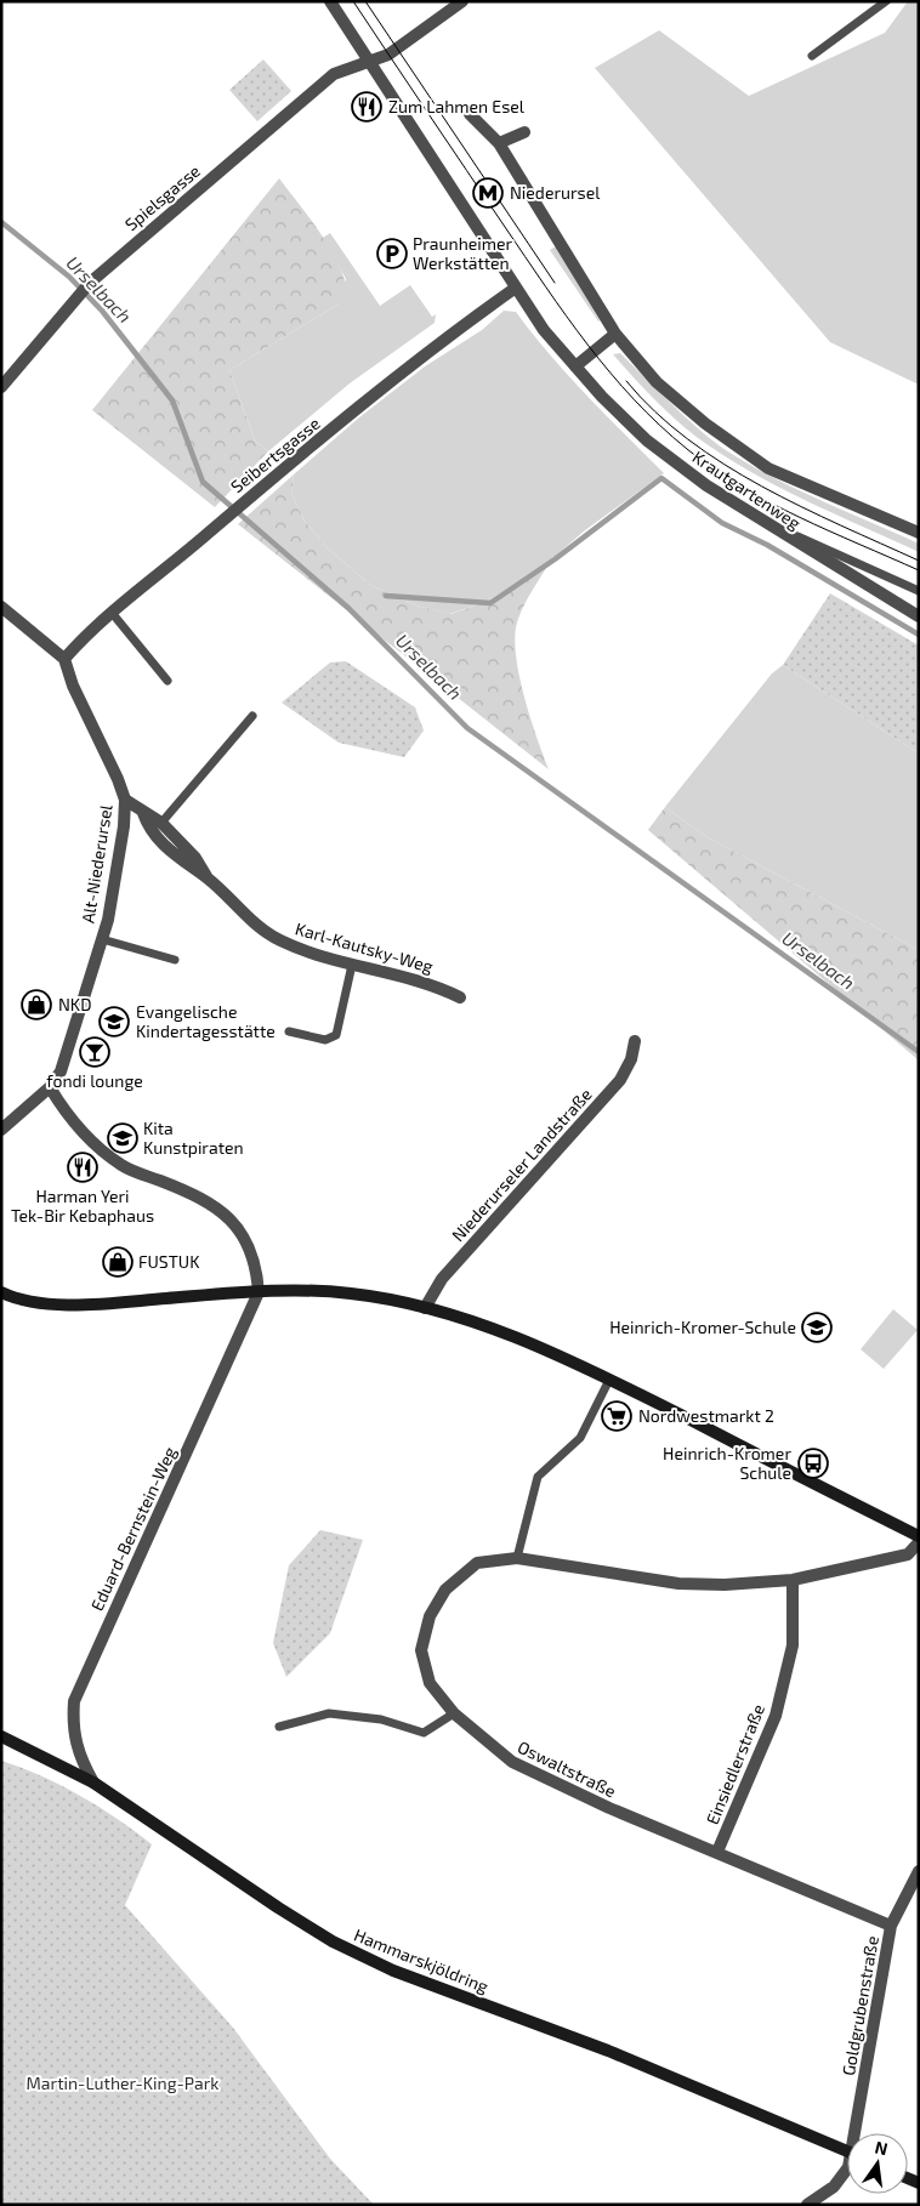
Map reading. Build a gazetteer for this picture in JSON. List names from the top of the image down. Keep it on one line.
{"streets":{"main road":["Hammarskjöldring"],"street":["Spielsgasse","Seibertsgasse","Krautgartenweg","Alt-Niederursel","Karl-Kautsky-Weg","Niederurseler Landstraße","Eduard-Bernstein-Weg","Einsiedlerstraße","Oswaltstraße","Goldgrubenstraße"]},"crossings":[["Spielsgasse","Krautgartenweg"],["Seibertsgasse","Krautgartenweg"],["Seibertsgasse","Alt-Niederursel"],["Alt-Niederursel","Karl-Kautsky-Weg"],["Eduard-Bernstein-Weg","Hammarskjöldring"],["Einsiedlerstraße","Oswaltstraße"],["Oswaltstraße","Goldgrubenstraße"]],"water":["Urselbach"],"parks":["Martin-Luther-King-Park"],"places":{"restaurant":["Zum Lahmen Esel","Harman Yeri Tek-Bir Kebaphaus"],"metro station":["Niederursel"],"parking":["Praunheimer Werkstätten"],"shop":["NKD","FUSTUK"],"school or university":["Evangelische Kindertagesstätte","Kita Kunstpiraten","Heinrich-Kromer-Schule"],"bar":["fondi lounge"],"supermarket":["Nordwestmarkt 2"],"bus stop":["Heinrich-Kromer Schule"]},"north":"top"}
